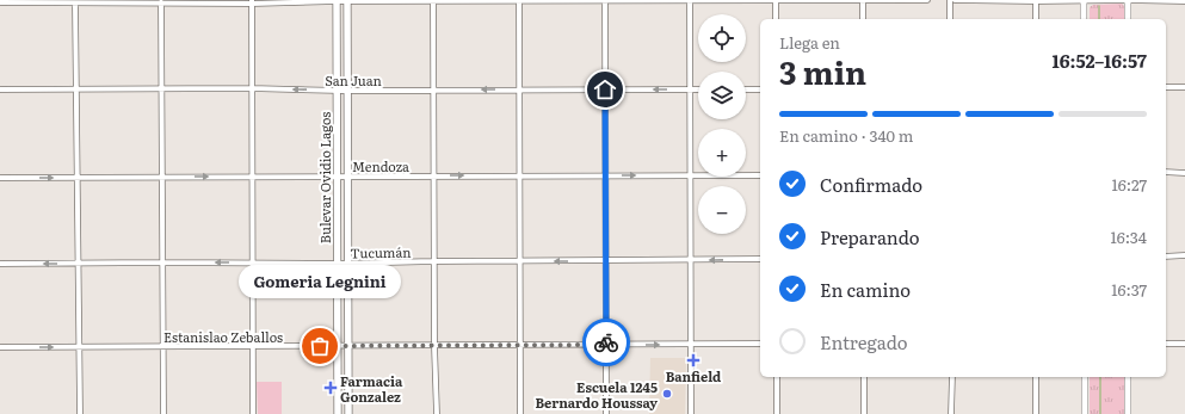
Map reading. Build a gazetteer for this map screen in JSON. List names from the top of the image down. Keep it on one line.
{"streets":{"main road":["Bulevar Ovidio Lagos"],"street":["San Juan","Mendoza","Tucumán","Estanislao Zeballos"]},"crossings":[["San Juan","Bulevar Ovidio Lagos"],["Mendoza","Bulevar Ovidio Lagos"],["Bulevar Ovidio Lagos","Tucumán"],["Bulevar Ovidio Lagos","Estanislao Zeballos"]],"one_way":["San Juan","Mendoza","Tucumán"],"places":{"other":["Gomeria Legnini","Escuela 1245 Bernardo Houssay"],"health":["Banfield","Farmacia Gonzalez"]},"page":{"map_buttons":["+","−"],"heading":["3 min","Llega en","16:52–16:57"],"bar":"En camino · 340 m","list":[["Confirmado","16:27"],["Preparando","16:34"],["En camino","16:37"],"Entregado"],"bubble":"Gomeria Legnini"}}
